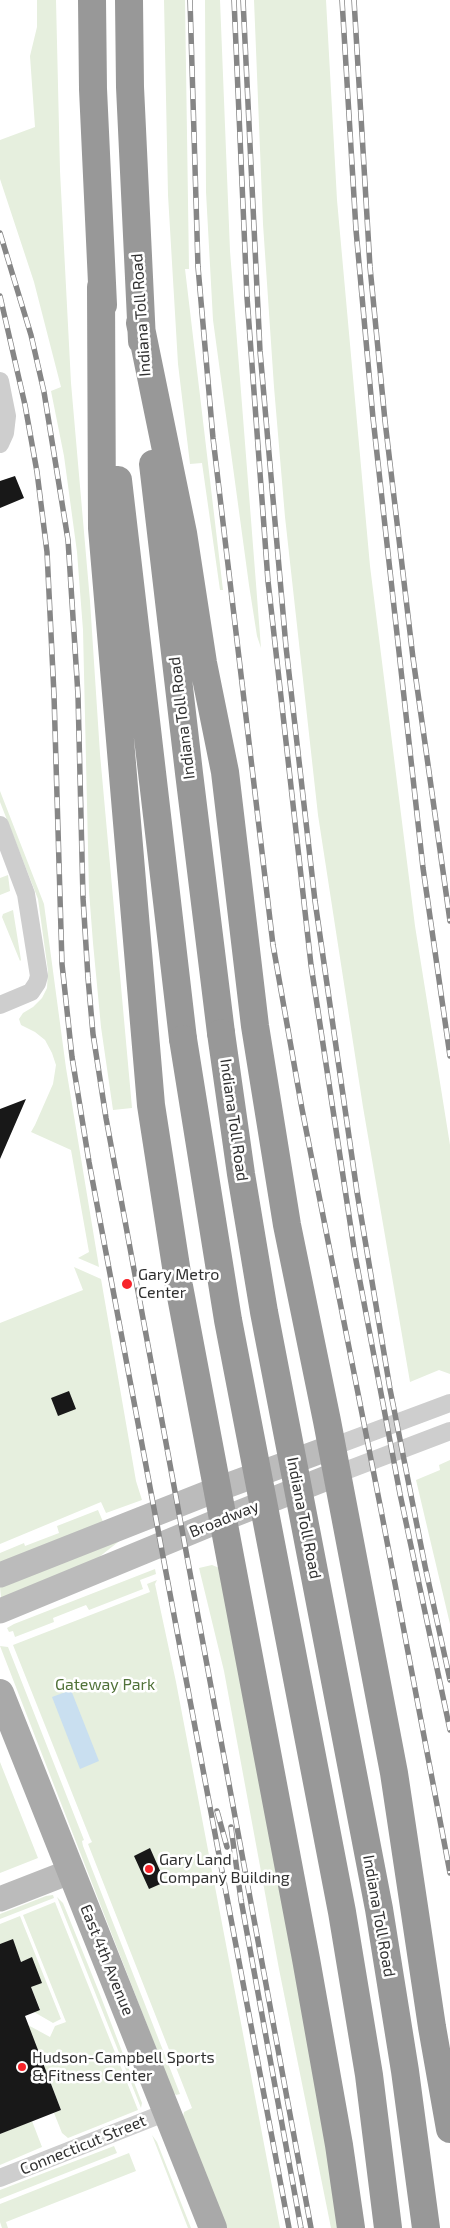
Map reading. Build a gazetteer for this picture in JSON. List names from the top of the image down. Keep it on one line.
{"streets":{"highway":["Indiana Toll Road"],"main road":["Broadway","East 4th Avenue"],"street":["Connecticut Street"]},"crossings":[["East 4th Avenue","Connecticut Street"]],"parks":["Gateway Park"],"places":["Gary Metro Center","Gary Land Company Building","Hudson-Campbell Sports & Fitness Center"]}
